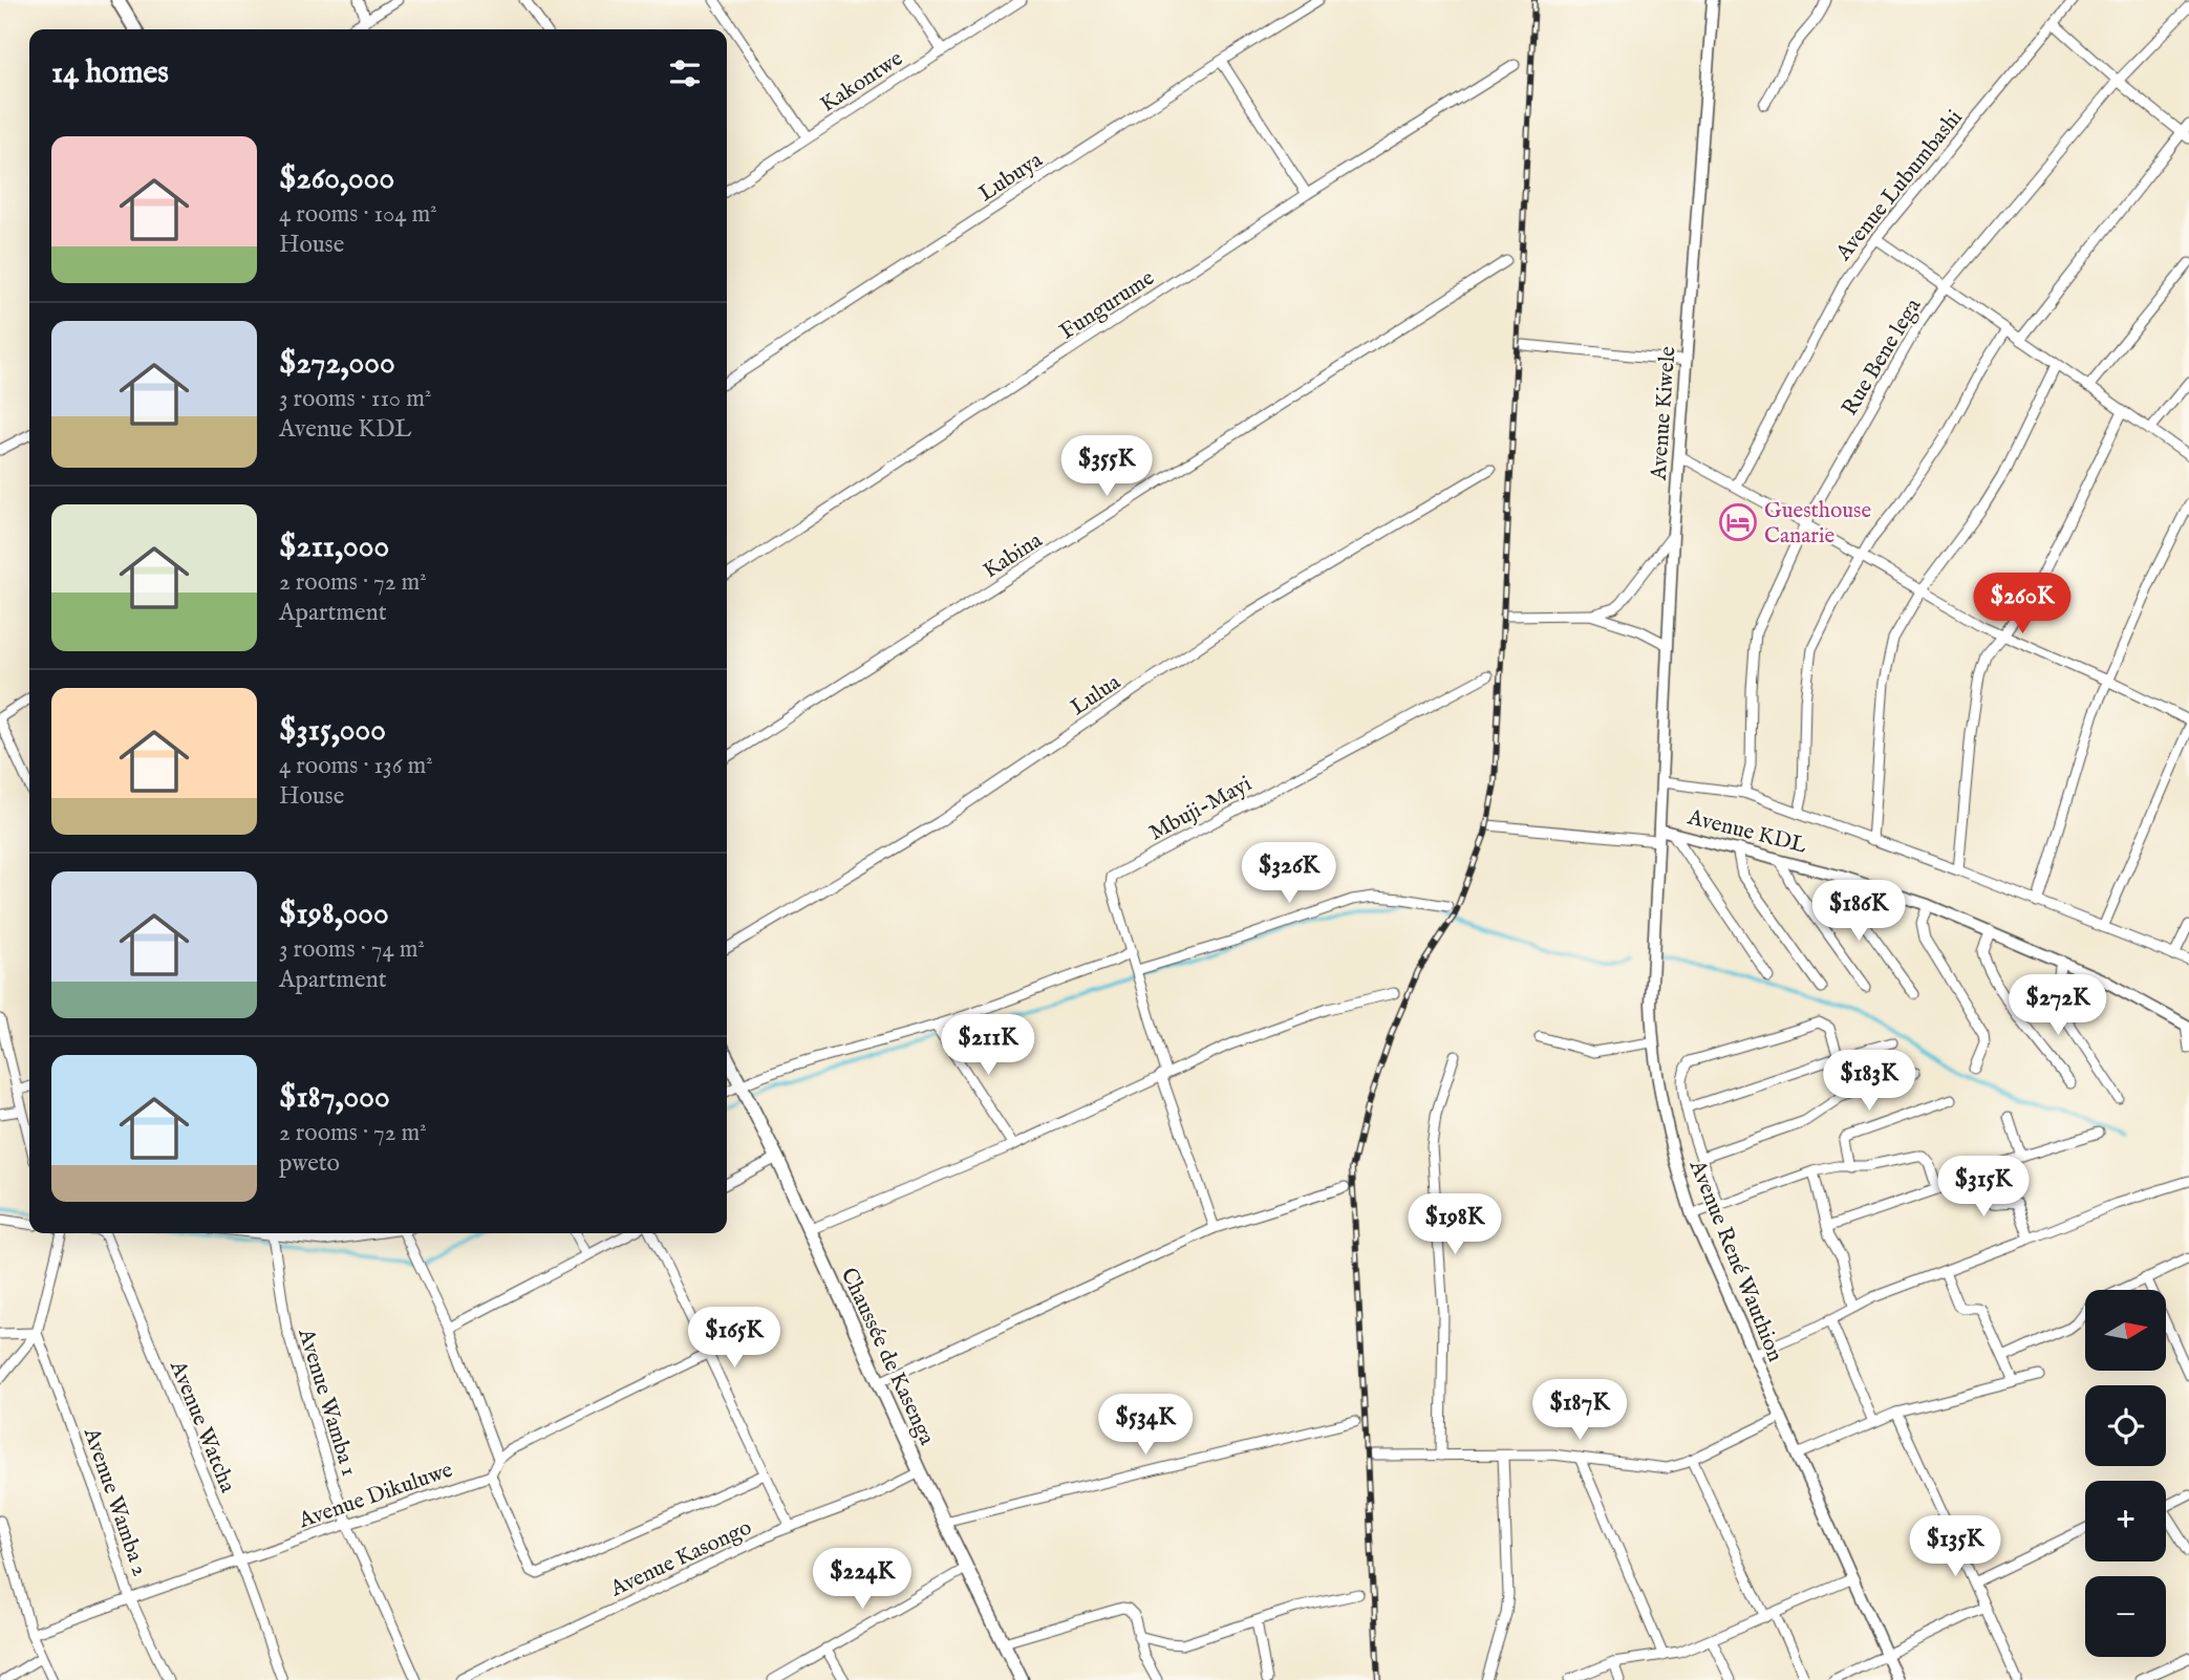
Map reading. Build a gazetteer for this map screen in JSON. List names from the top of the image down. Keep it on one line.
{"streets":{"main road":["Chaussée de Kasenga"],"street":["Kakontwe","Lubuya","Avenue Lubumbashi","Fungurume","Rue Bene lega","Avenue Kiwele","Kabina","Lulua","Mbuji-Mayi","Avenue KDL","Avenue René Wauthion","Avenue Wamba 1","Avenue Watcha","Avenue Dikuluwe","Avenue Wamba 2","Avenue Kasongo"]},"crossings":[["Avenue Kiwele","Avenue KDL"],["Avenue Kiwele","Avenue René Wauthion"],["Avenue KDL","Avenue René Wauthion"],["Chaussée de Kasenga","Avenue Kasongo"],["Avenue Wamba 1","Avenue Dikuluwe"],["Avenue Watcha","Avenue Dikuluwe"],["Avenue Dikuluwe","Avenue Wamba 2"]],"places":{"hotel":["Guesthouse Canarie"]},"north":"right","page":{"heading":"14 homes","list":[{"name":"$260,000","note":"4 rooms · 104 m² · House"},{"name":"$272,000","note":"3 rooms · 110 m² · Avenue KDL"},{"name":"$211,000","note":"2 rooms · 72 m² · Apartment"},{"name":"$315,000","note":"4 rooms · 136 m² · House"},{"name":"$198,000","note":"3 rooms · 74 m² · Apartment"},{"name":"$187,000","note":"2 rooms · 72 m² · pweto"}],"price":["$355K","$260K","$326K","$186K","$272K","$211K","$183K","$315K","$198K","$165K","$187K","$534K","$135K","$224K"],"map_buttons":["+","−"]}}
